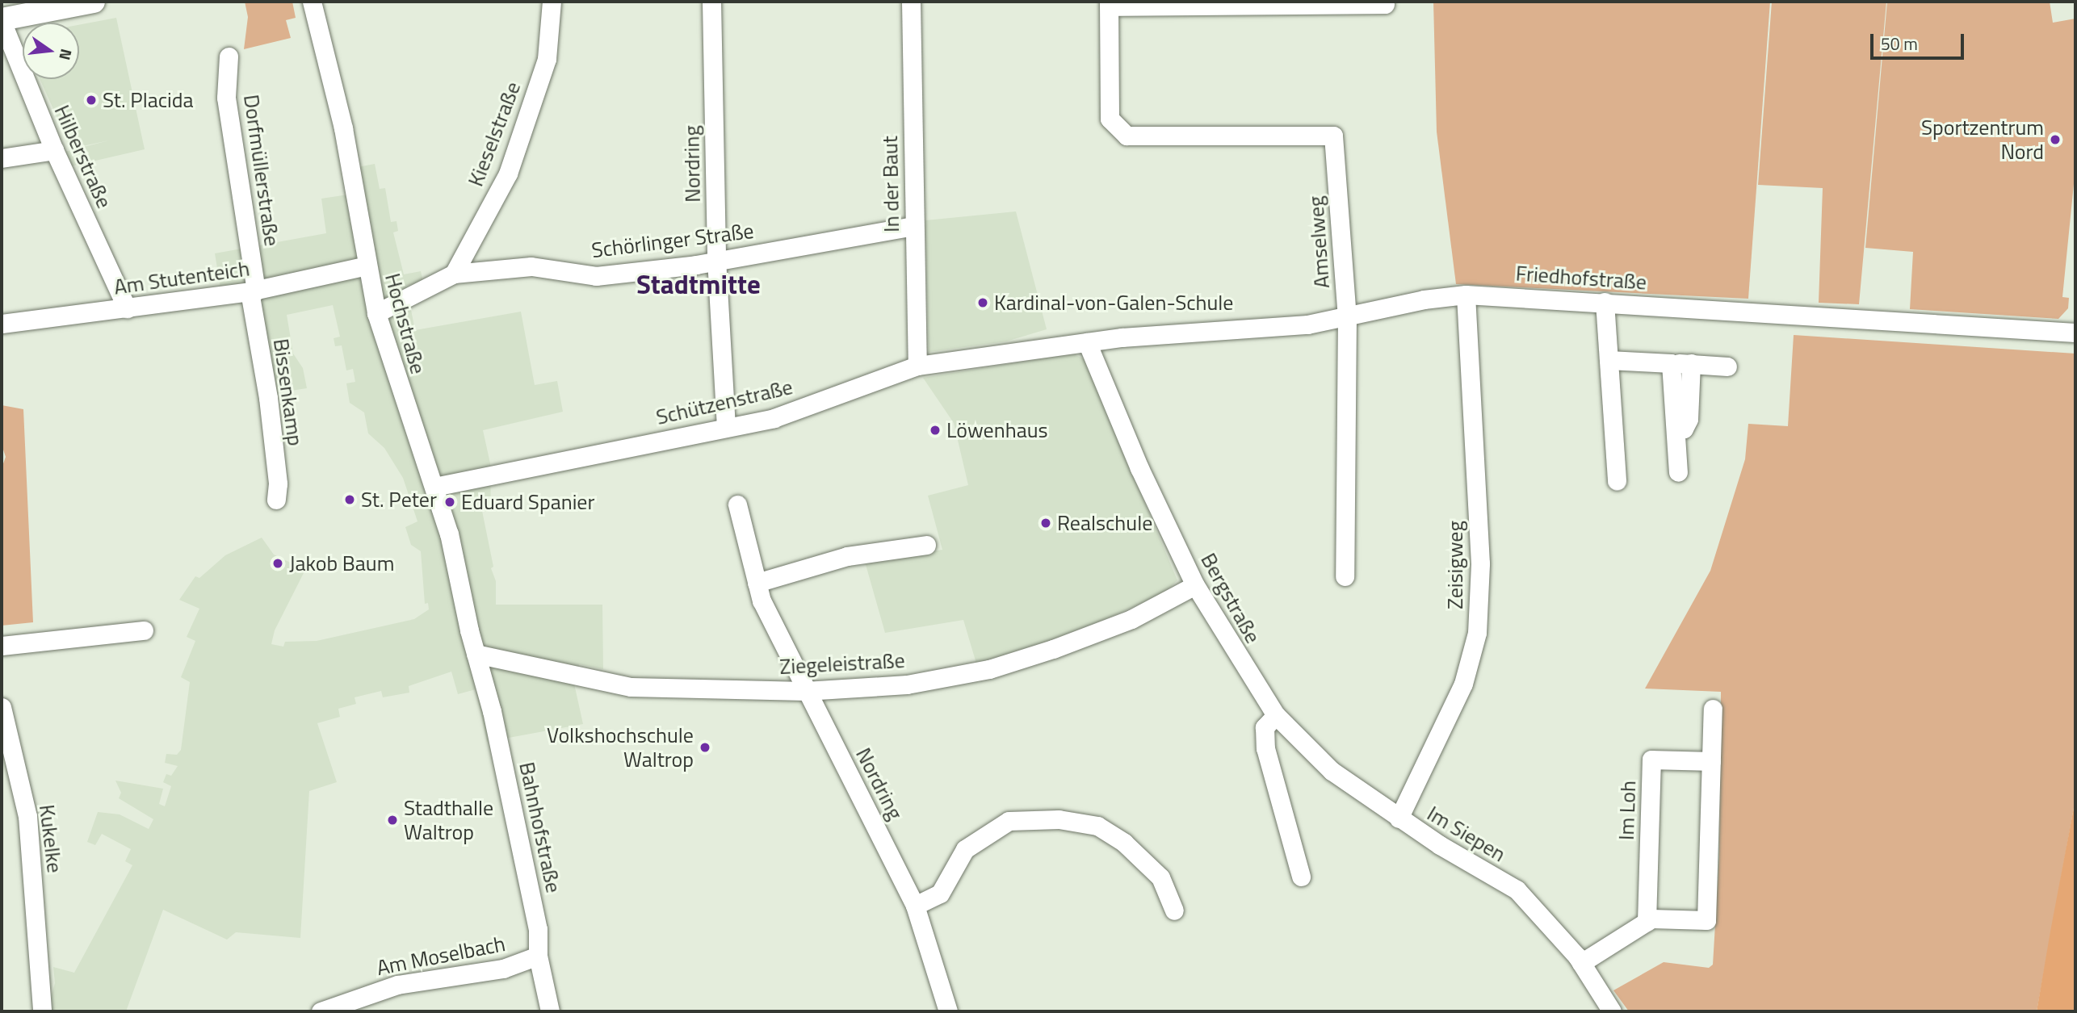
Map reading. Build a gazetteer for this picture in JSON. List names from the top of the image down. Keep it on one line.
{"streets":{"street":["Kieselstraße","Hilberstraße","Nordring","Dorfmüllerstraße","In der Baut","Schörlinger Straße","Amselweg","Am Stutenteich","Friedhofstraße","Hochstraße","Bissenkamp","Schützenstraße","Zeisigweg","Bergstraße","Ziegeleistraße","Im Loh","Bahnhofstraße","Im Siepen","Kukelke","Am Moselbach"]},"crossings":[["Kieselstraße","Schörlinger Straße"],["Hilberstraße","Am Stutenteich"],["Nordring","Schörlinger Straße"],["Nordring","Schützenstraße"],["Nordring","Ziegeleistraße"],["Dorfmüllerstraße","Am Stutenteich"],["Dorfmüllerstraße","Bissenkamp"],["In der Baut","Schörlinger Straße"],["In der Baut","Schützenstraße"],["Schörlinger Straße","Hochstraße"],["Amselweg","Friedhofstraße"],["Am Stutenteich","Hochstraße"],["Am Stutenteich","Bissenkamp"],["Friedhofstraße","Schützenstraße"],["Friedhofstraße","Zeisigweg"],["Friedhofstraße","Bergstraße"],["Hochstraße","Schützenstraße"],["Hochstraße","Ziegeleistraße"],["Hochstraße","Bahnhofstraße"],["Schützenstraße","Bergstraße"],["Zeisigweg","Im Siepen"],["Bergstraße","Ziegeleistraße"],["Bergstraße","Im Siepen"],["Ziegeleistraße","Bahnhofstraße"],["Bahnhofstraße","Am Moselbach"]],"districts":["Stadtmitte"],"places":["St. Placida","Sportzentrum Nord","Kardinal-von-Galen-Schule","Löwenhaus","St. Peter","Eduard Spanier","Realschule","Jakob Baum","Volkshochschule Waltrop","Stadthalle Waltrop"],"scale_bar":"50 m","north":"right"}
